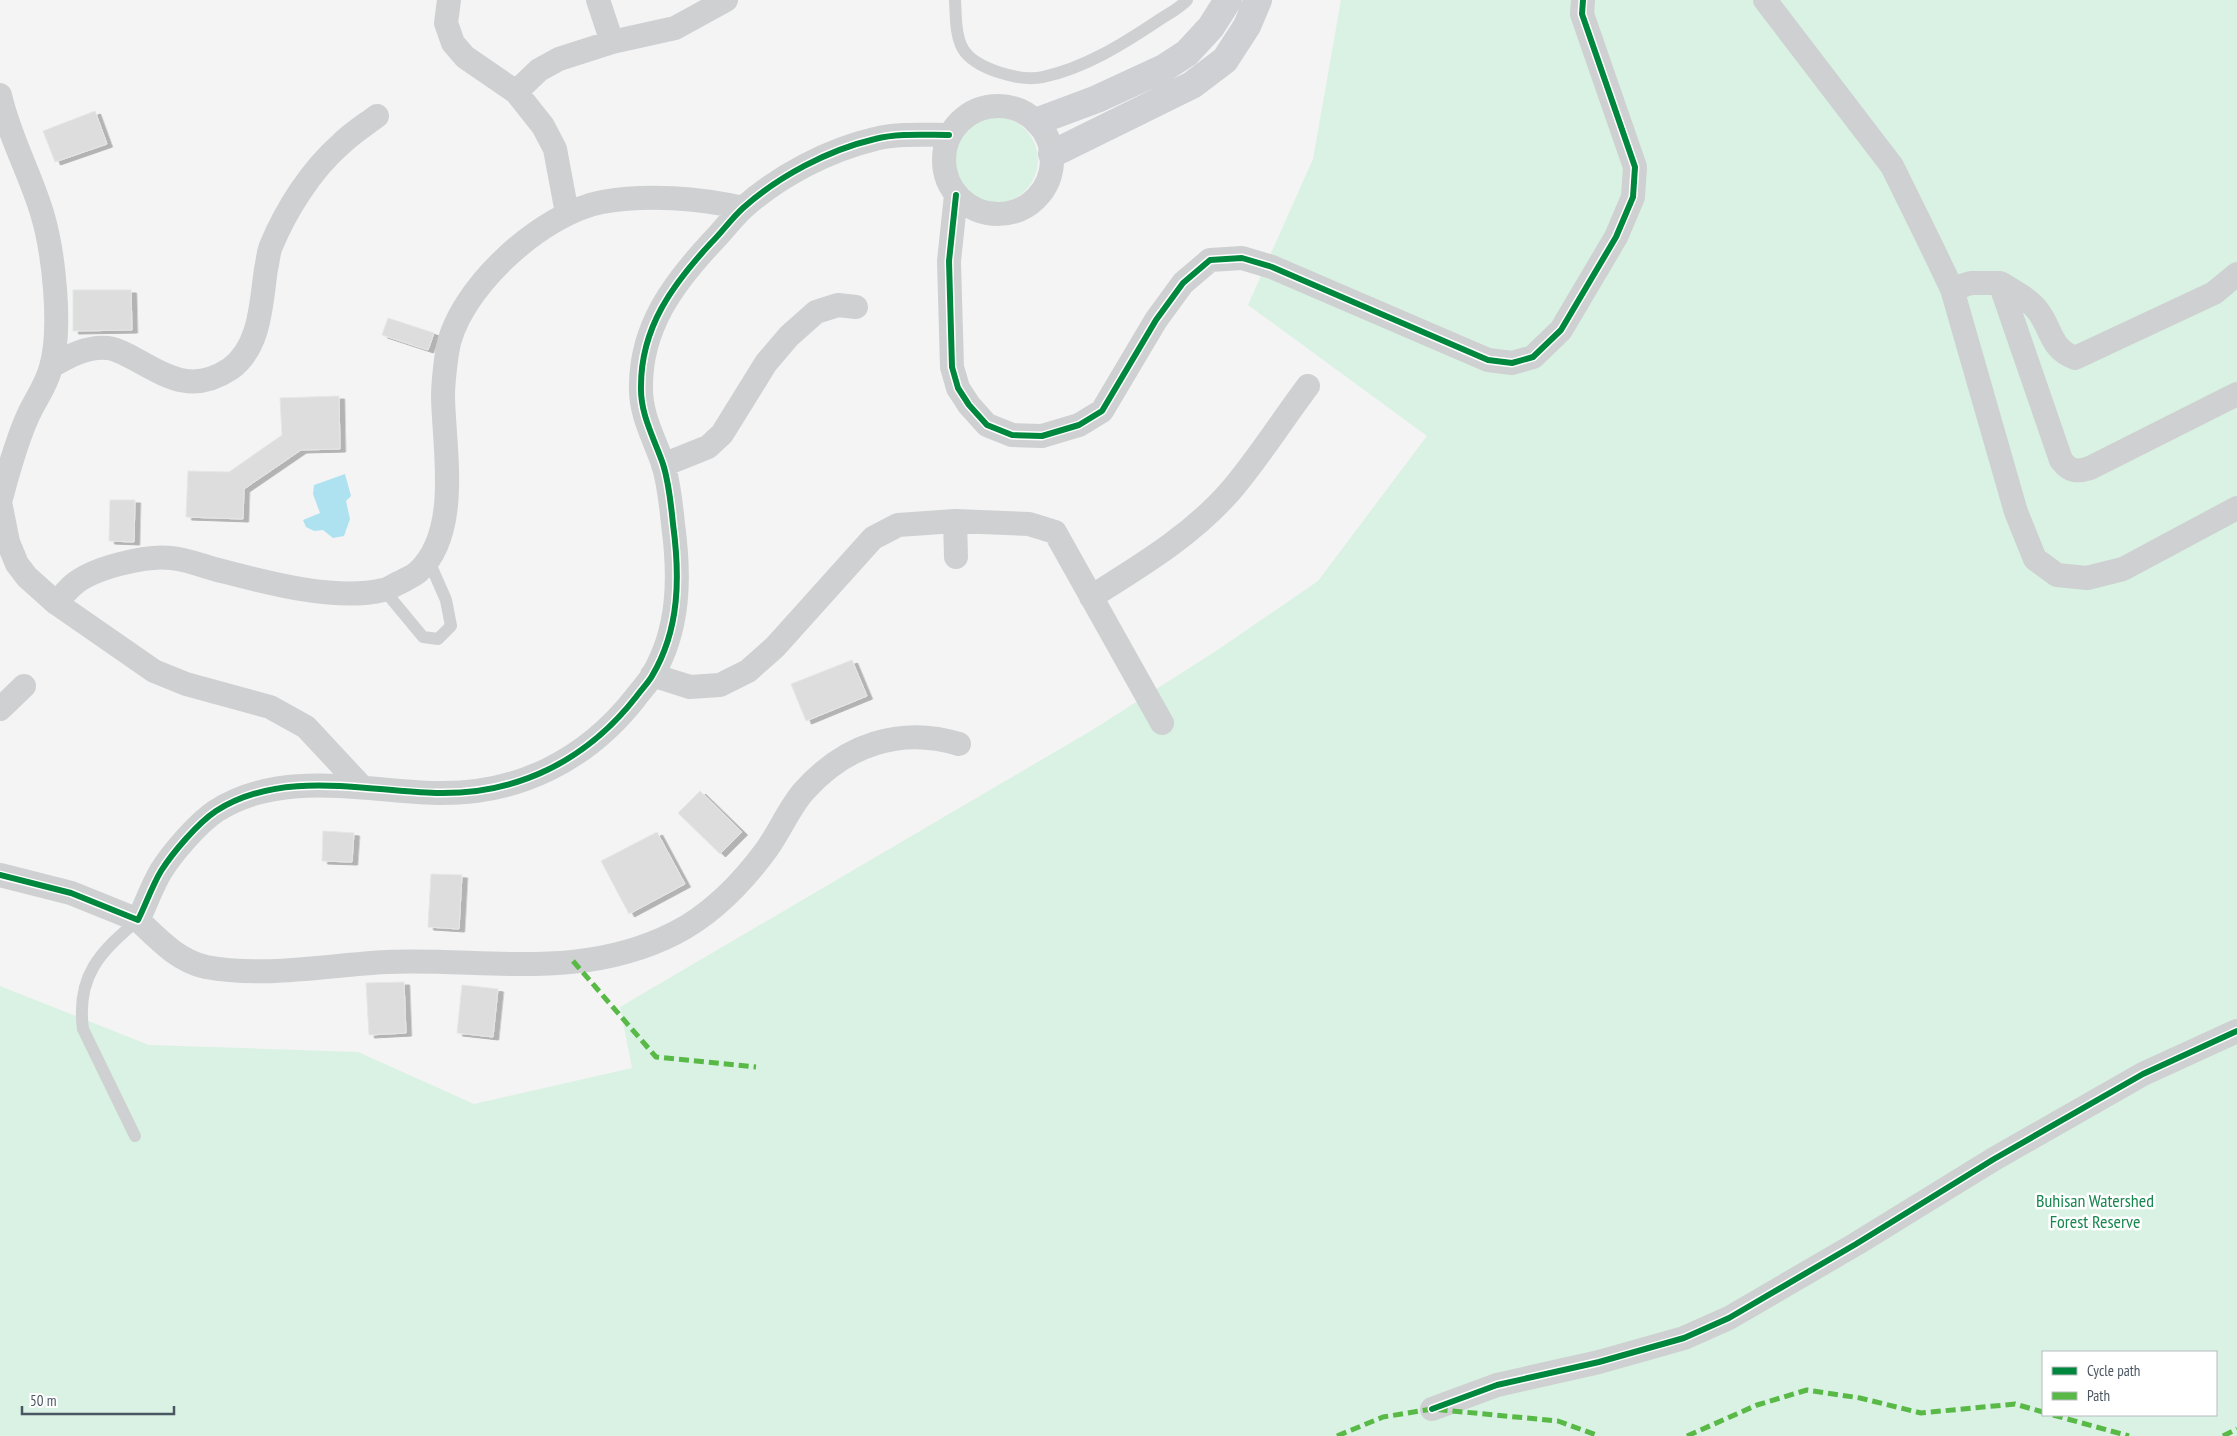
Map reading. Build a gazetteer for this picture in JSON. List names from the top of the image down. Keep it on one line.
{"parks":["Buhisan Watershed Forest Reserve"],"legend":["Cycle path","Path"],"scale_bar":"50 m"}
